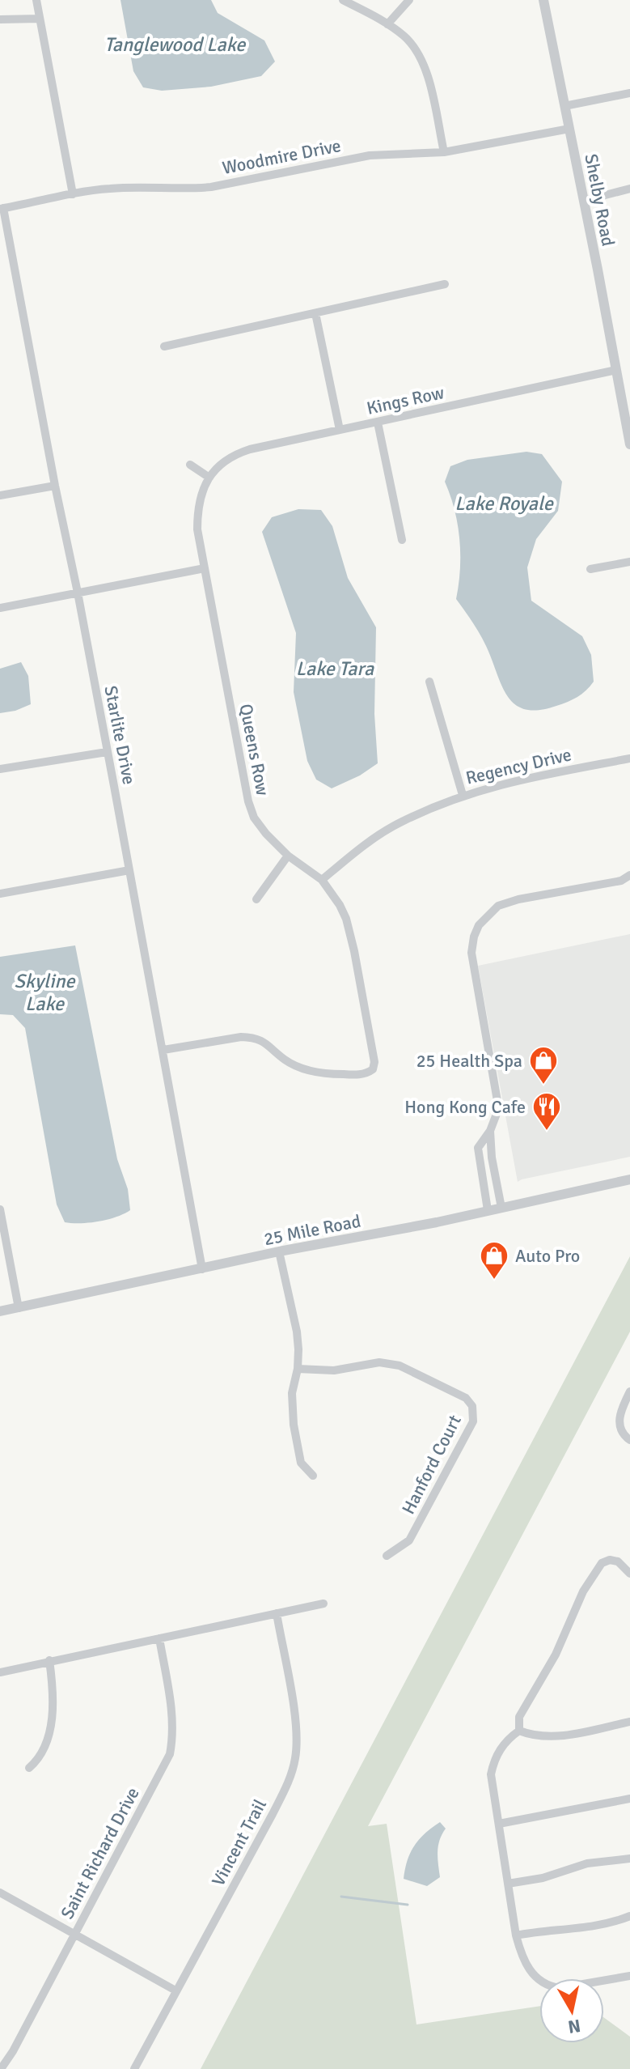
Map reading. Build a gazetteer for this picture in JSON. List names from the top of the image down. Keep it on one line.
{"streets":{"street":["Woodmire Drive","Shelby Road","Kings Row","Starlite Drive","Queens Row","Regency Drive","25 Mile Road","Hanford Court","Vincent Trail","Saint Richard Drive"]},"crossings":[["Woodmire Drive","Shelby Road"],["Woodmire Drive","Starlite Drive"],["Shelby Road","Kings Row"],["Kings Row","Queens Row"],["Starlite Drive","Queens Row"],["Starlite Drive","25 Mile Road"],["Queens Row","Regency Drive"]],"water":["Tanglewood Lake","Lake Royale","Lake Tara","Skyline Lake"],"places":{"shop":["25 Health Spa","Auto Pro"],"restaurant":["Hong Kong Cafe"]},"north":"bottom"}
